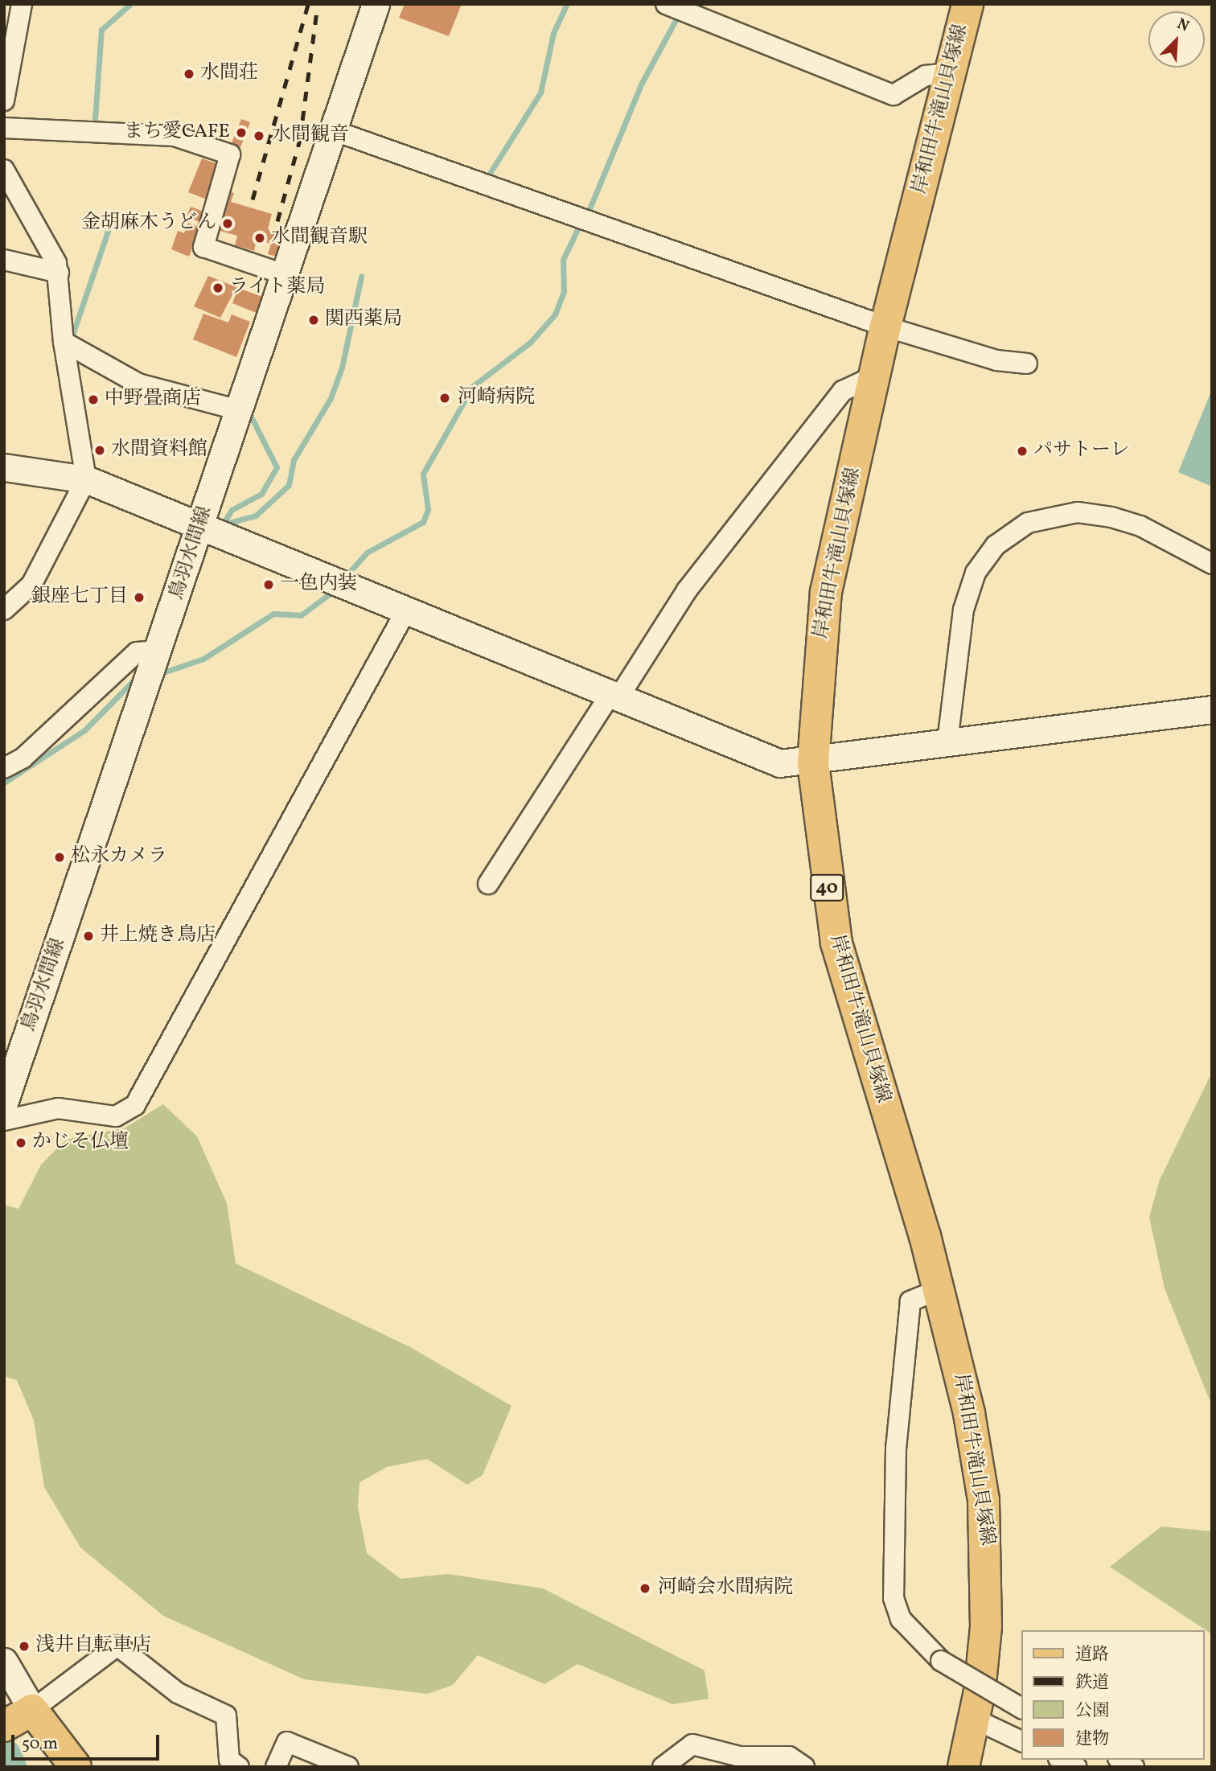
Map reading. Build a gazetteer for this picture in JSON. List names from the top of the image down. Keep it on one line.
{"streets":{"main road":["岸和田牛滝山貝塚線","40"],"street":["鳥羽水間線"]},"places":["水間荘","まち愛CAFE","水間観音","金胡麻木うどん","水間観音駅","ライト薬局","関西薬局","河崎病院","中野畳商店","水間資料館","パサトーレ","一色内装","銀座七丁目","松永カメラ","井上焼き鳥店","かじそ仏壇","河崎会水間病院","浅井自転車店"],"legend":["道路","鉄道","公園","建物"],"scale_bar":"50 m","north":"top right"}
